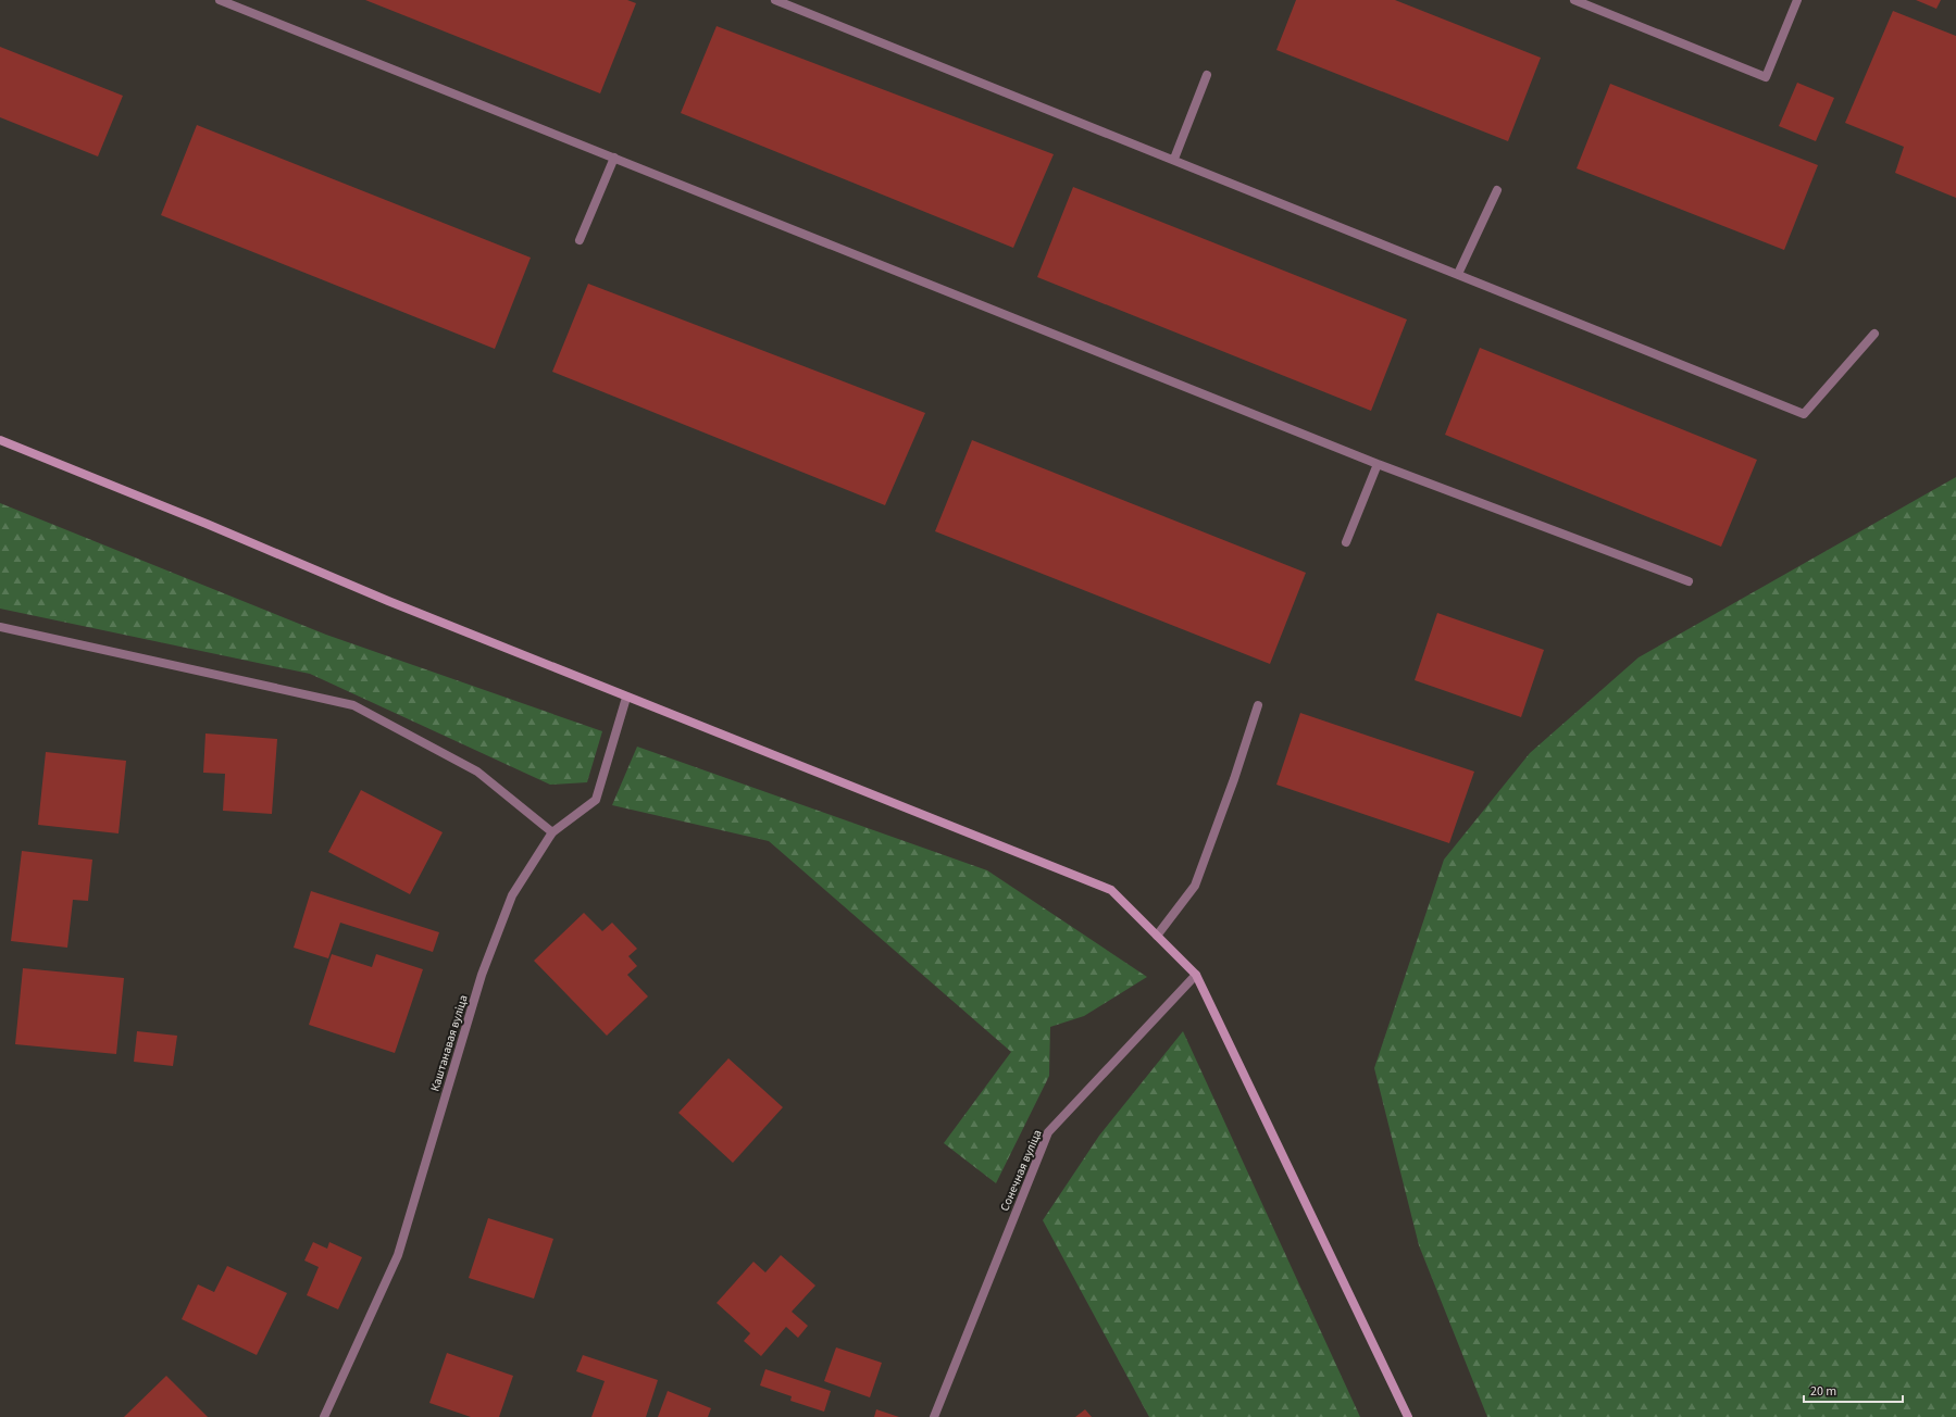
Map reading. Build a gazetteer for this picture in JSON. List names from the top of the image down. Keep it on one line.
{"streets":{"street":["Каштанавая вуліца","Сонечная вуліца"]},"scale_bar":"20 m"}
